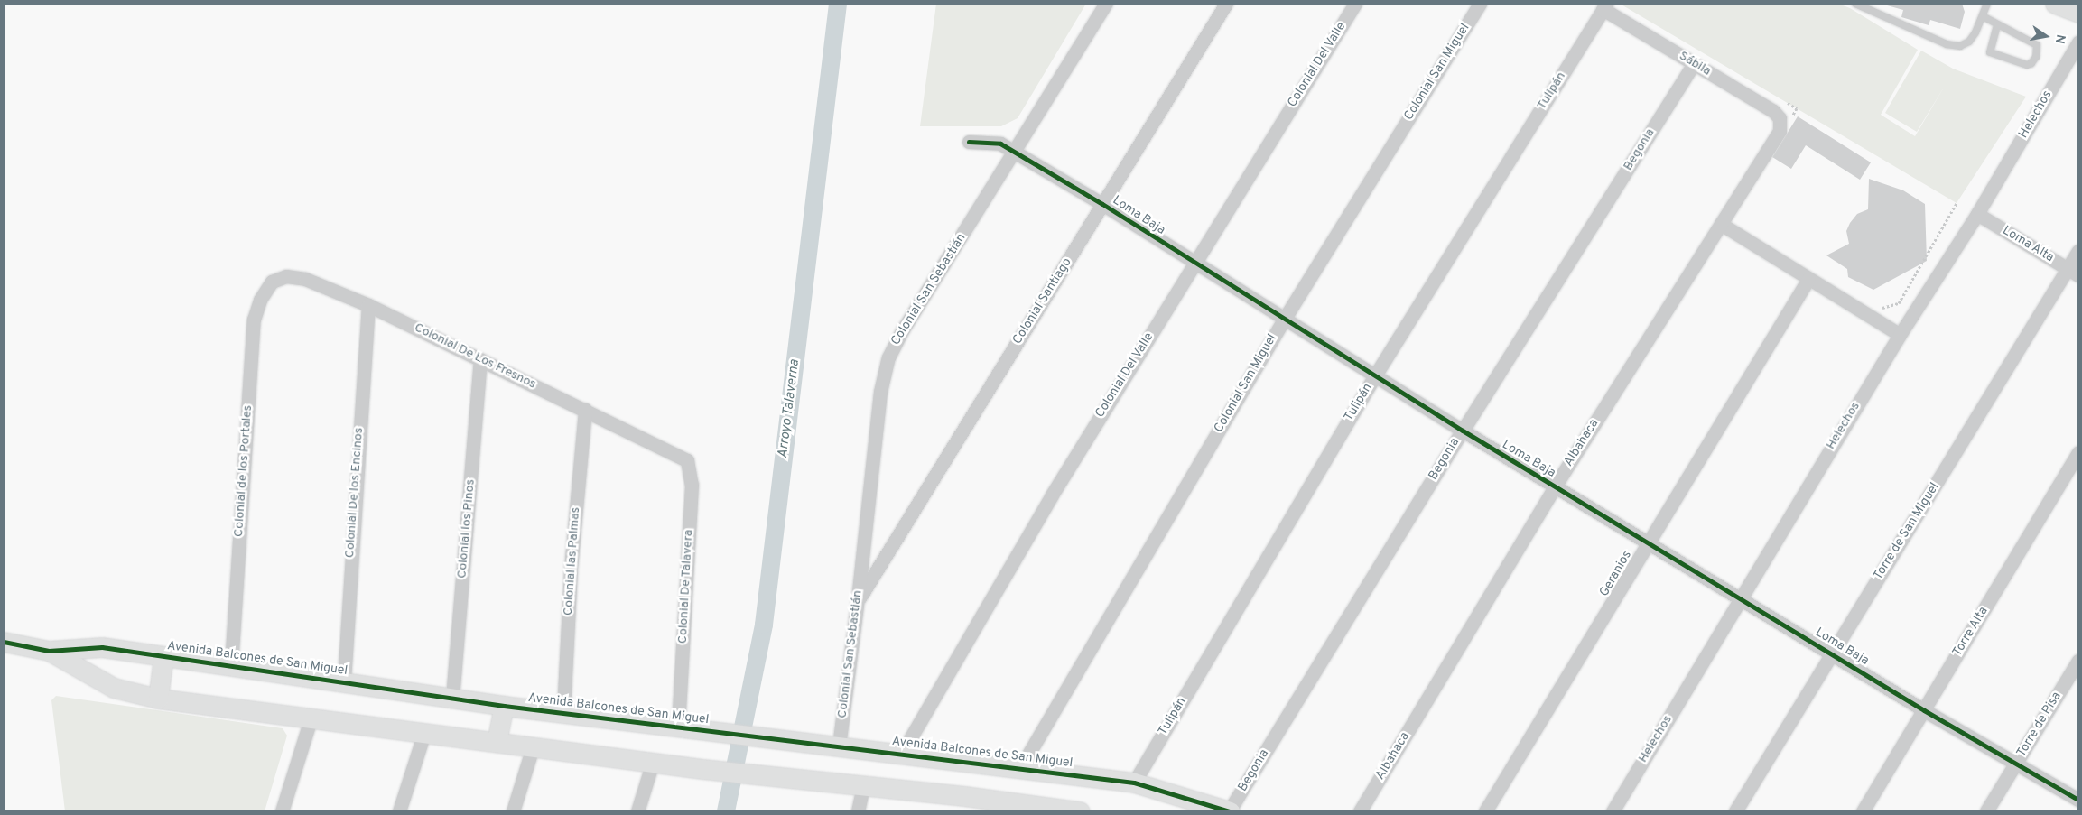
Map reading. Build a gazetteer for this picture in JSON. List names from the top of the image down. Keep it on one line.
{"streets":{"street":["Sábila","Colonial Del Valle","Colonial San Miguel","Tulipán","Helechos","Begonia","Loma Baja","Loma Alta","Colonial San Sebastián","Colonial Santiago","Colonial De Los Fresnos","Albahaca","Colonial de los Portales","Colonial De los Encinos","Colonial los Pinos","Torre de San Miguel","Colonial las Palmas","Geranios","Colonial De Talavera","Torre Alta","Avenida Balcones de San Miguel","Torre de Pisa"]},"crossings":[["Sábila","Tulipán"],["Sábila","Begonia"],["Sábila","Albahaca"],["Colonial Del Valle","Loma Baja"],["Colonial Del Valle","Avenida Balcones de San Miguel"],["Colonial San Miguel","Loma Baja"],["Colonial San Miguel","Avenida Balcones de San Miguel"],["Tulipán","Loma Baja"],["Tulipán","Avenida Balcones de San Miguel"],["Helechos","Loma Baja"],["Helechos","Loma Alta"],["Begonia","Loma Baja"],["Begonia","Avenida Balcones de San Miguel"],["Loma Baja","Colonial San Sebastián"],["Loma Baja","Colonial Santiago"],["Loma Baja","Albahaca"],["Loma Baja","Torre de San Miguel"],["Loma Baja","Geranios"],["Loma Baja","Torre Alta"],["Loma Baja","Torre de Pisa"],["Loma Alta","Torre de San Miguel"],["Colonial San Sebastián","Colonial Santiago"],["Colonial San Sebastián","Avenida Balcones de San Miguel"],["Colonial De Los Fresnos","Colonial de los Portales"],["Colonial De Los Fresnos","Colonial De los Encinos"],["Colonial De Los Fresnos","Colonial los Pinos"],["Colonial De Los Fresnos","Colonial las Palmas"],["Colonial De Los Fresnos","Colonial De Talavera"],["Colonial de los Portales","Avenida Balcones de San Miguel"],["Colonial De los Encinos","Avenida Balcones de San Miguel"],["Colonial los Pinos","Avenida Balcones de San Miguel"],["Colonial las Palmas","Avenida Balcones de San Miguel"],["Colonial De Talavera","Avenida Balcones de San Miguel"]],"water":["Arroyo Talaverna"],"north":"right"}
